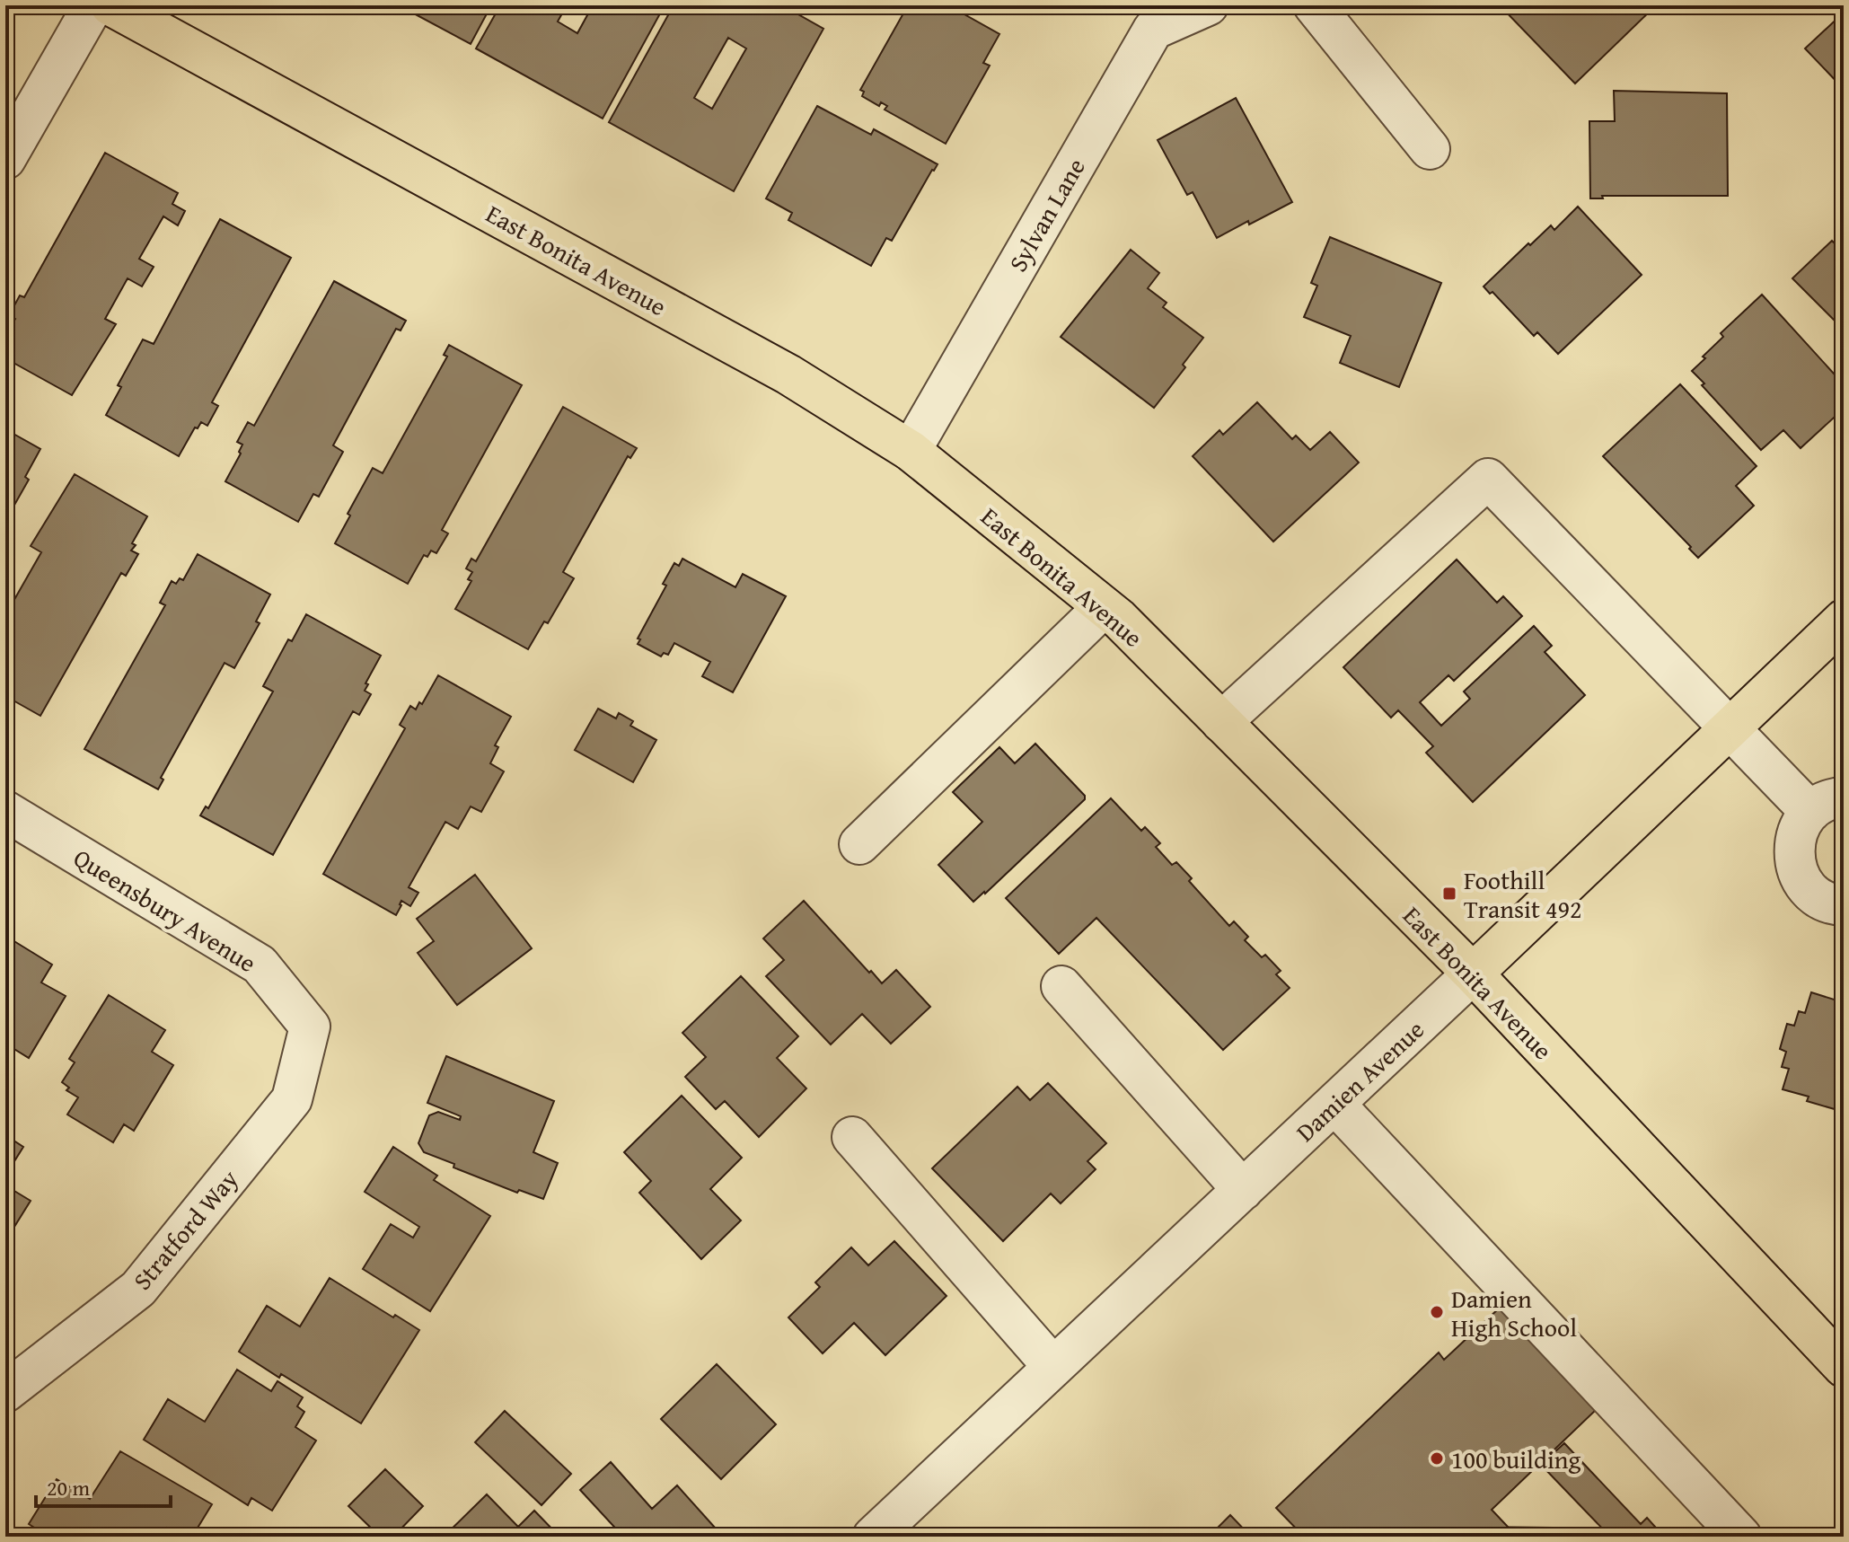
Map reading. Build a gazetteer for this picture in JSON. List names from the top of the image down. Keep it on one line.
{"streets":{"main road":["East Bonita Avenue","Damien Avenue"],"street":["Sylvan Lane","Queensbury Avenue","Stratford Way"]},"crossings":[["Sylvan Lane","East Bonita Avenue"],["East Bonita Avenue","Damien Avenue"],["Queensbury Avenue","Stratford Way"]],"places":{"transit":["Foothill Transit 492"],"other":["Damien High School","100 building"]},"scale_bar":"20 m"}
